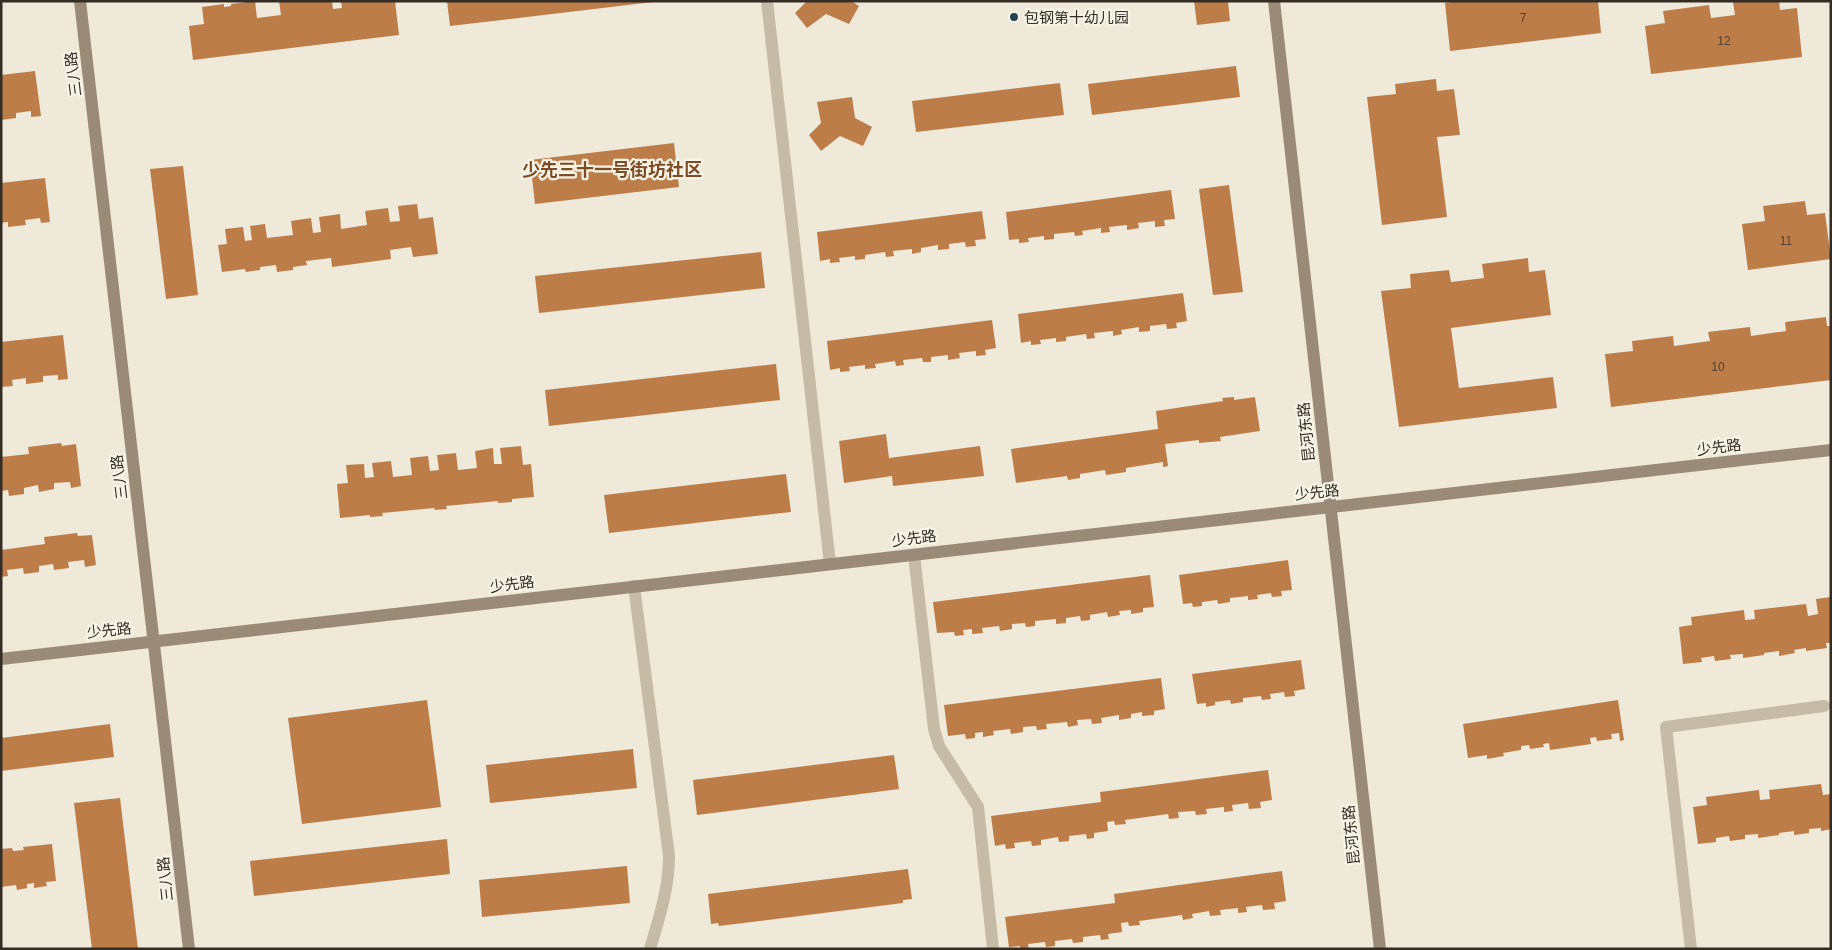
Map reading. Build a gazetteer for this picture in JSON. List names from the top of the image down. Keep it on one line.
{"streets":{"main road":["三八路","昆河东路","少先路"]},"crossings":[["三八路","少先路"],["昆河东路","少先路"]],"districts":["少先三十一号街坊社区"],"places":["包钢第十幼儿园"],"house_numbers":["7","12","11","10"]}
